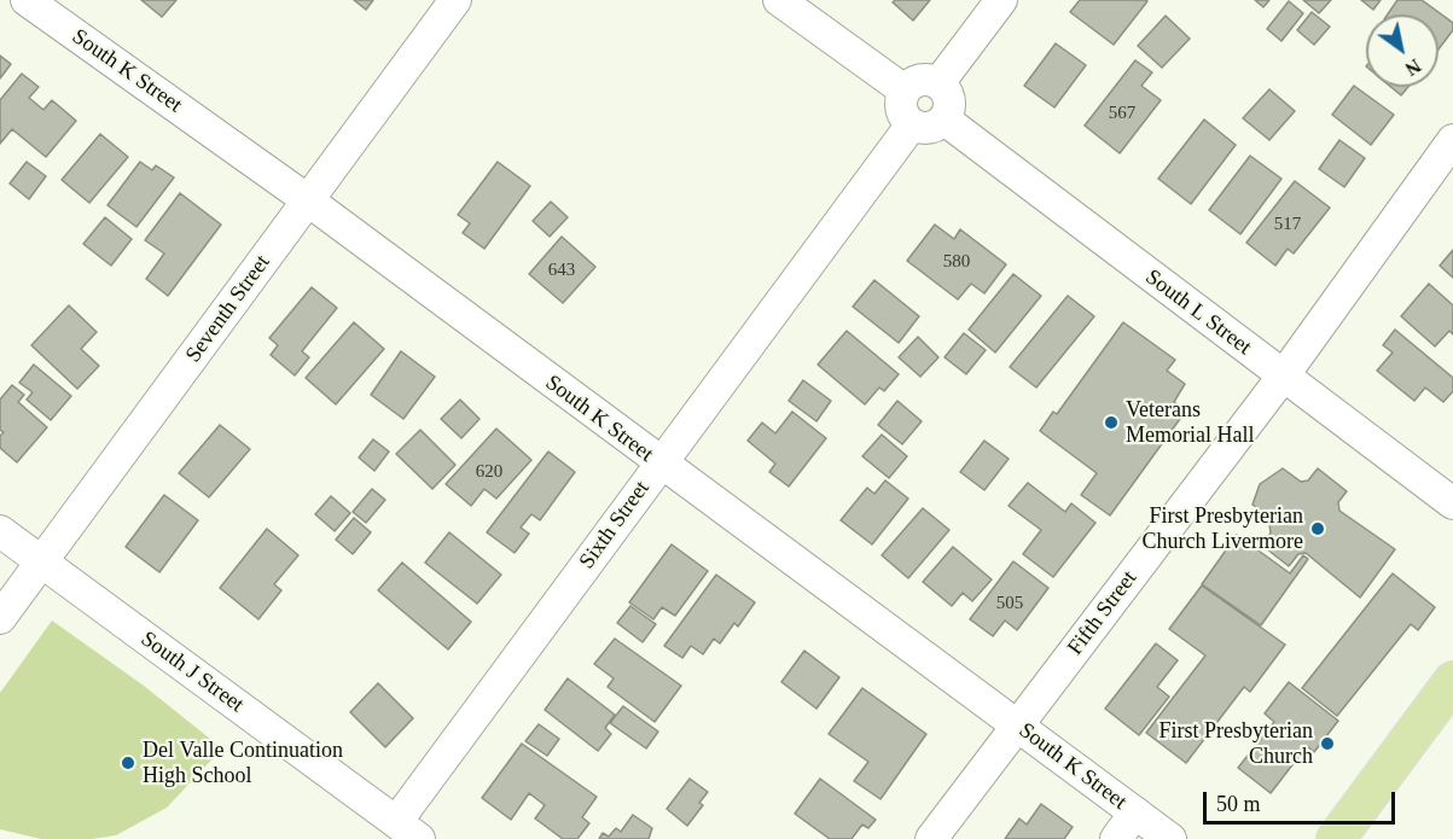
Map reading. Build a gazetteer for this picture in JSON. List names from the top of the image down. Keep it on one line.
{"streets":{"street":["South K Street","Seventh Street","South L Street","Sixth Street","Fifth Street","South J Street"]},"crossings":[["South K Street","Seventh Street"],["South K Street","Sixth Street"],["South K Street","Fifth Street"],["Seventh Street","South J Street"],["South L Street","Sixth Street"],["South L Street","Fifth Street"],["Sixth Street","South J Street"]],"places":["Veterans Memorial Hall","First Presbyterian Church Livermore","First Presbyterian Church","Del Valle Continuation High School"],"house_numbers":["567","517","580","643","620","505"],"scale_bar":"50 m","north":"bottom right"}
